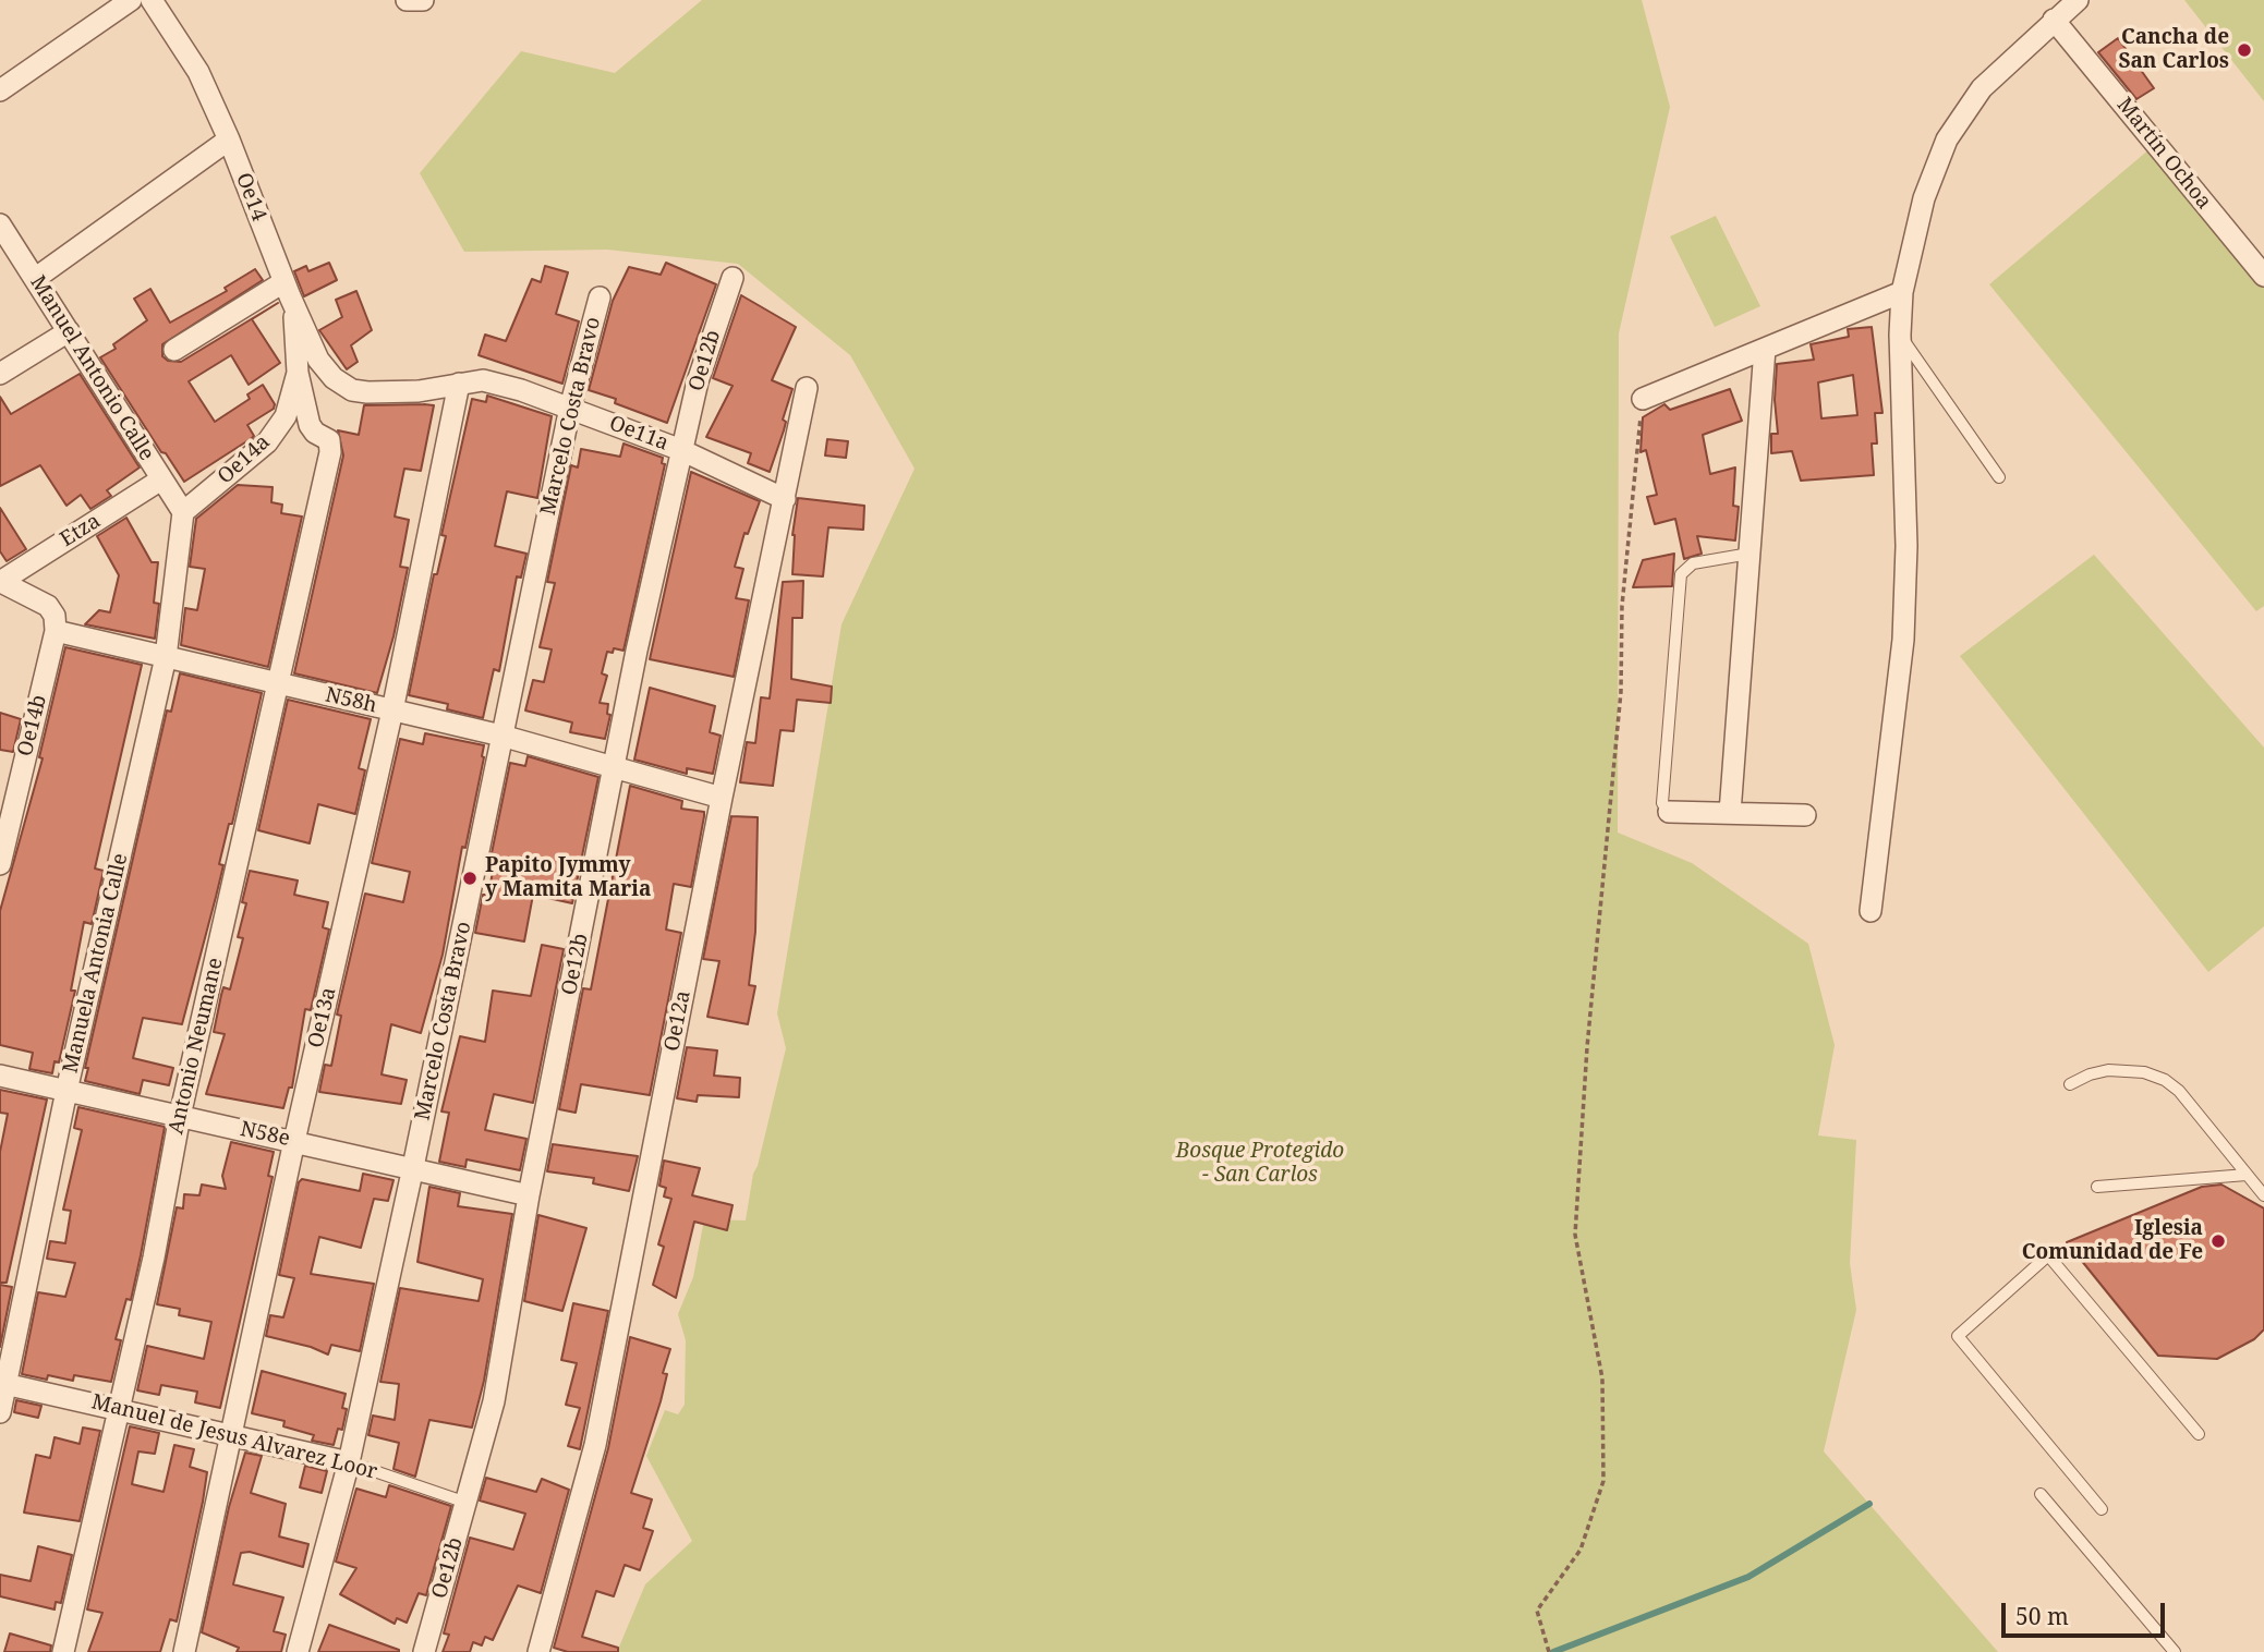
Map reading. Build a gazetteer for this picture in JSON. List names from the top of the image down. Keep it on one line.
{"streets":{"street":["Martín Ochoa","Oe14","Oe12b","Manuel Antonio Calle","Marcelo Costa Bravo","Oe11a","Oe14a","Etza","N58h","Oe14b","Manuela Antonia Calle","Oe13a","Oe12a","Antonio Neumane","N58e","Manuel de Jesus Alvarez Loor"]},"crossings":[["Oe14","Oe11a"],["Oe14","Oe14a"],["Oe12b","Oe11a"],["Oe12b","N58h"],["Oe12b","N58e"],["Oe12b","Manuel de Jesus Alvarez Loor"],["Manuel Antonio Calle","Oe14a"],["Manuel Antonio Calle","Etza"],["Manuel Antonio Calle","Manuela Antonia Calle"],["Marcelo Costa Bravo","Oe11a"],["Marcelo Costa Bravo","N58h"],["Marcelo Costa Bravo","N58e"],["Marcelo Costa Bravo","Manuel de Jesus Alvarez Loor"],["Oe11a","Oe13a"],["Oe11a","Oe12a"],["Oe14a","Manuela Antonia Calle"],["Oe14a","Antonio Neumane"],["N58h","Oe14b"],["N58h","Manuela Antonia Calle"],["N58h","Oe13a"],["N58h","Oe12a"],["N58h","Antonio Neumane"],["Manuela Antonia Calle","N58e"],["Manuela Antonia Calle","Manuel de Jesus Alvarez Loor"],["Oe13a","N58e"],["Oe13a","Manuel de Jesus Alvarez Loor"],["Antonio Neumane","N58e"],["Antonio Neumane","Manuel de Jesus Alvarez Loor"]],"parks":["Bosque Protegido - San Carlos"],"places":["Cancha de San Carlos","Papito Jymmy y Mamita Maria","Iglesia Comunidad de Fe"],"scale_bar":"50 m"}
